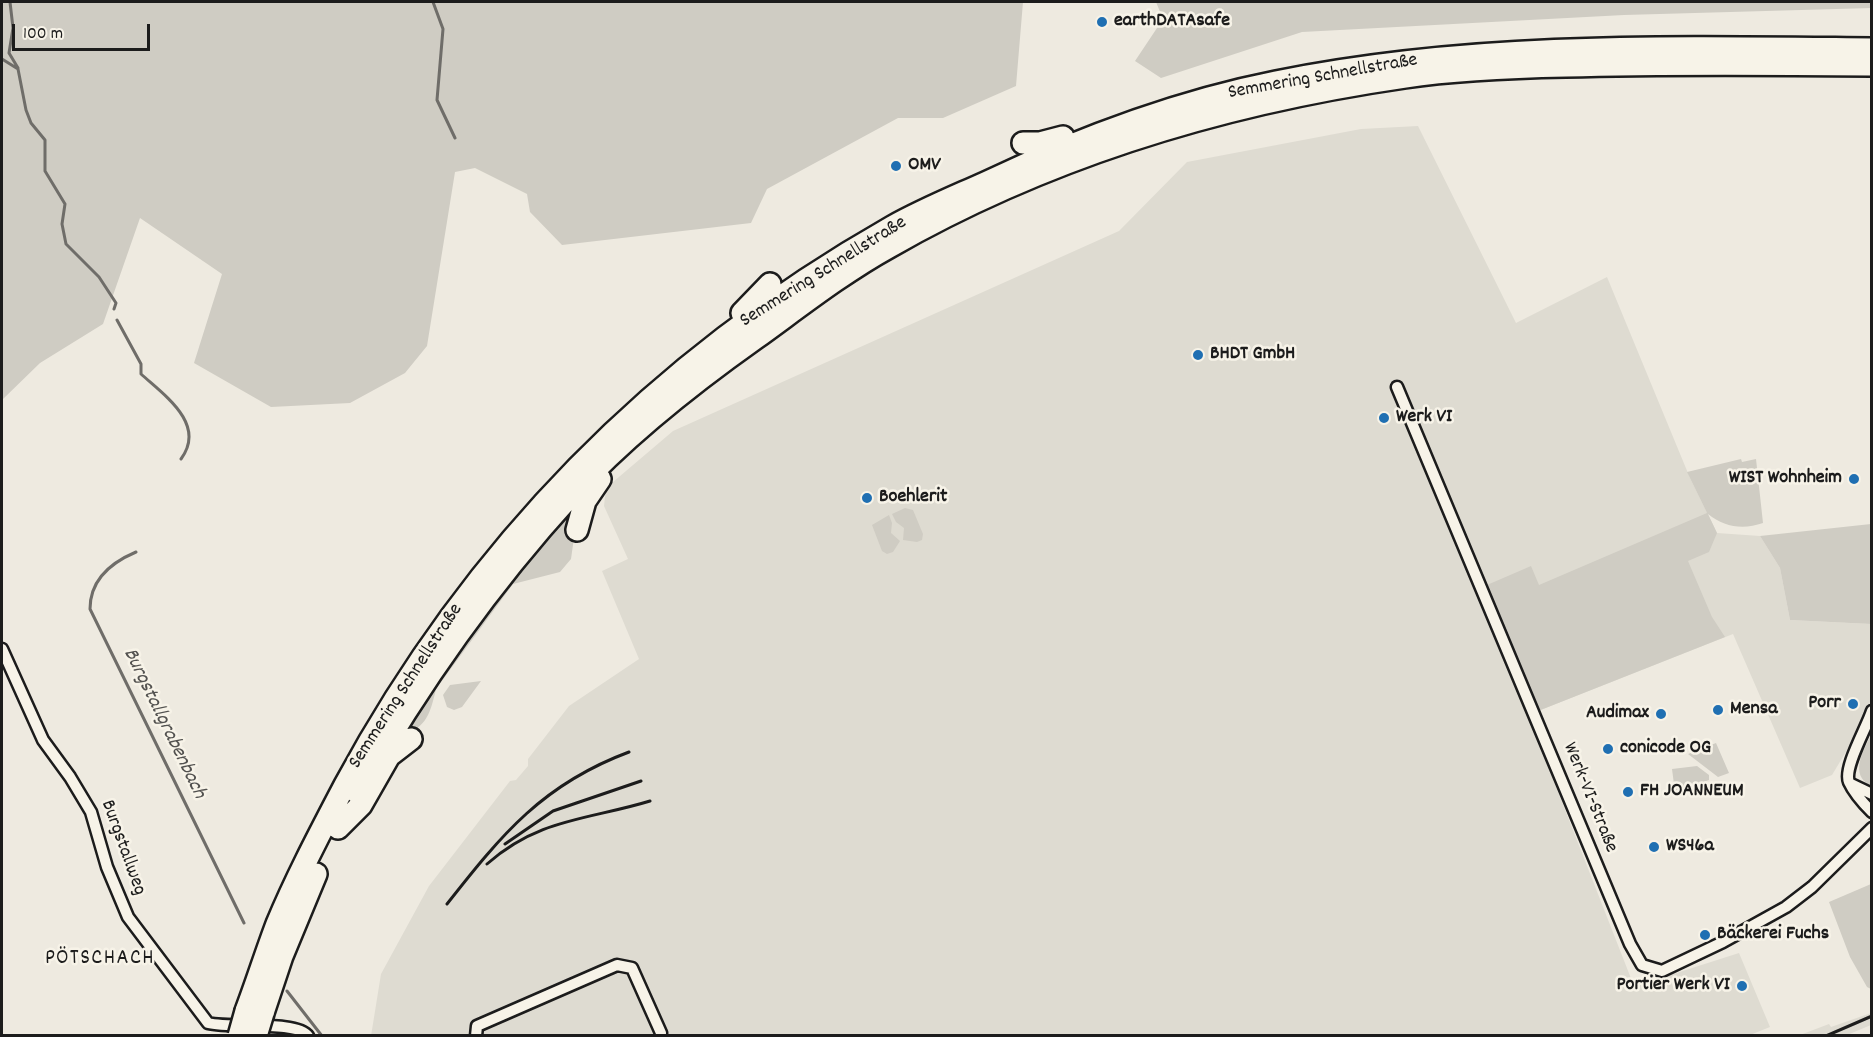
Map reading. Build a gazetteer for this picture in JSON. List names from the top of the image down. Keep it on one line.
{"streets":{"highway":["Semmering Schnellstraße"],"street":["Werk-VI-Straße","Burgstallweg"]},"districts":["PÖTSCHACH"],"water":["Burgstallgrabenbach"],"places":["earthDATAsafe","OMV","BHDT GmbH","Werk VI","WIST Wohnheim","Boehlerit","Porr","Mensa","Audimax","conicode OG","FH JOANNEUM","WS46a","Bäckerei Fuchs","Portier Werk VI"],"scale_bar":"100 m"}
